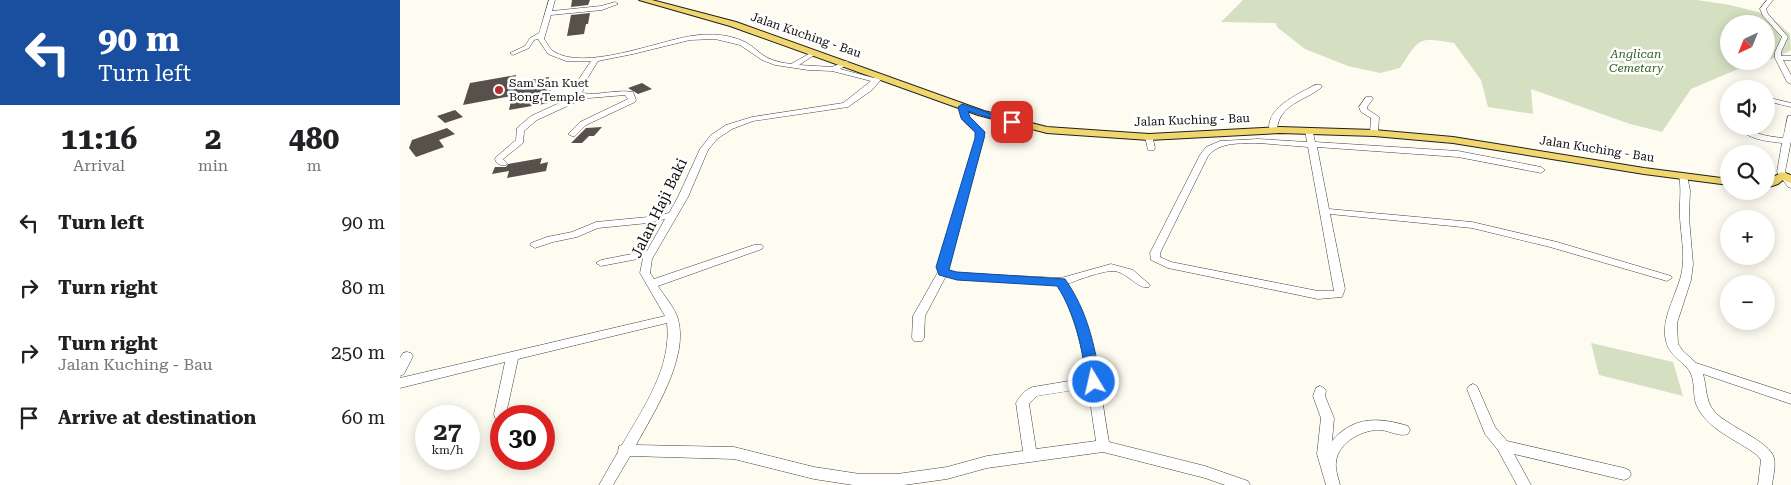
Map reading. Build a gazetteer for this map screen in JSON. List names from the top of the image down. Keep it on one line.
{"streets":{"main road":["Jalan Kuching - Bau"],"street":["Jalan Haji Baki"]},"crossings":[["Jalan Kuching - Bau","Jalan Haji Baki"]],"parks":["Anglican Cemetary"],"places":["Sam San Kuet Bong Temple"],"north":"bottom left","page":{"turn":["90 m","Turn left"],"map_buttons":["+","−"],"eta":["11:16","Arrival","2","min","480","m"],"list":[{"name":"Turn left","value":"90 m"},{"name":"Turn right","value":"80 m"},{"name":"Turn right","note":"Jalan Kuching - Bau","value":"250 m"},{"name":"Arrive at destination","value":"60 m"}],"speed":"27 km/h","limit":"30"}}
